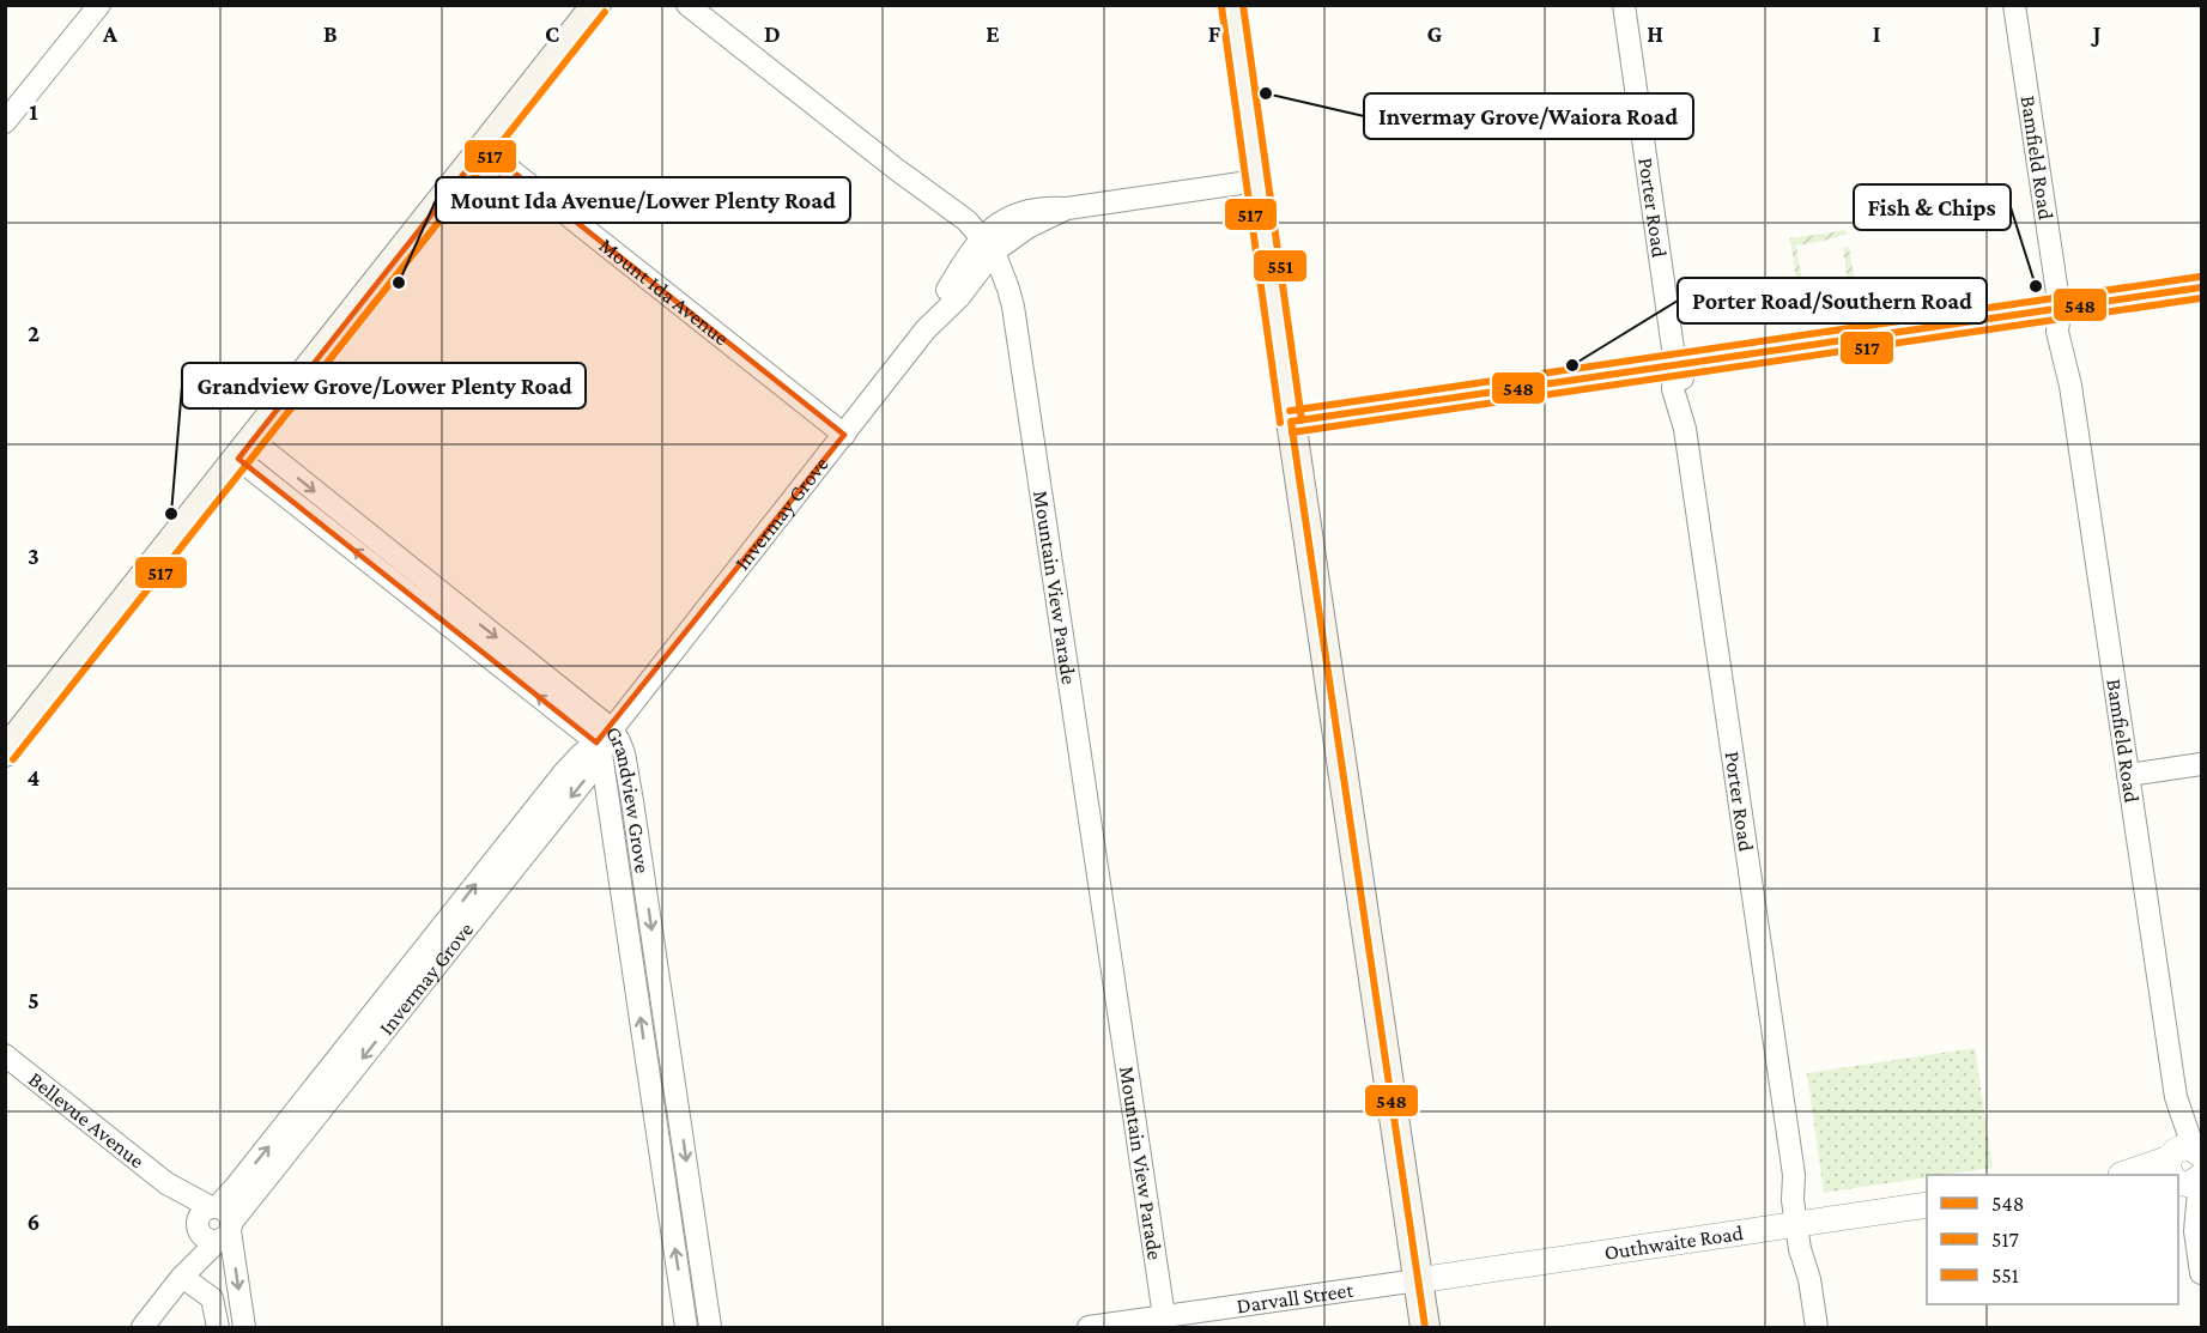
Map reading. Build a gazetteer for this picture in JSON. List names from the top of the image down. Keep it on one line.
{"streets":{"street":["Bamfield Road","Porter Road","Mount Ida Avenue","Invermay Grove","Mountain View Parade","Grandview Grove","Bellevue Avenue","Outhwaite Road","Darvall Street"]},"crossings":[["Porter Road","Outhwaite Road"],["Mount Ida Avenue","Invermay Grove"],["Invermay Grove","Mountain View Parade"],["Invermay Grove","Grandview Grove"],["Invermay Grove","Bellevue Avenue"],["Mountain View Parade","Darvall Street"],["Outhwaite Road","Darvall Street"]],"places":["Invermay Grove/Waiora Road","Mount Ida Avenue/Lower Plenty Road","Fish & Chips","Porter Road/Southern Road","Grandview Grove/Lower Plenty Road"],"lines":["transit line 551","transit line 517","transit line 548"],"legend":["548","517","551"],"grid":{"columns":["A","B","C","D","E","F","G","H","I","J"],"rows":["1","2","3","4","5","6"]}}
